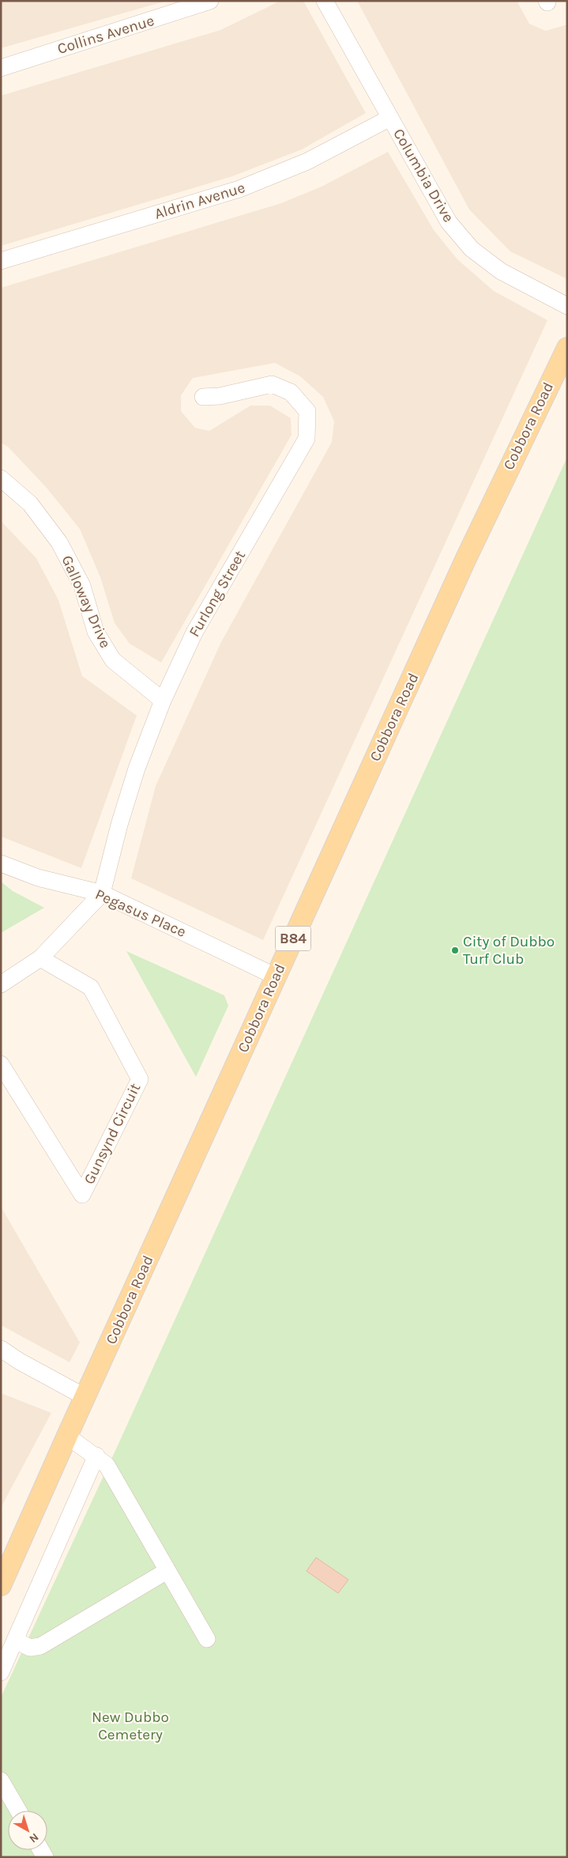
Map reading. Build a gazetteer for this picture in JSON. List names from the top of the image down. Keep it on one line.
{"streets":{"main road":["Cobbora Road","B84"],"street":["Collins Avenue","Columbia Drive","Aldrin Avenue","Furlong Street","Galloway Drive","Pegasus Place","Gunsynd Circuit"]},"crossings":[["Columbia Drive","Aldrin Avenue"],["Cobbora Road","Pegasus Place"],["Furlong Street","Galloway Drive"],["Furlong Street","Pegasus Place"]],"parks":["New Dubbo Cemetery"],"places":["City of Dubbo Turf Club"],"north":"bottom right"}
